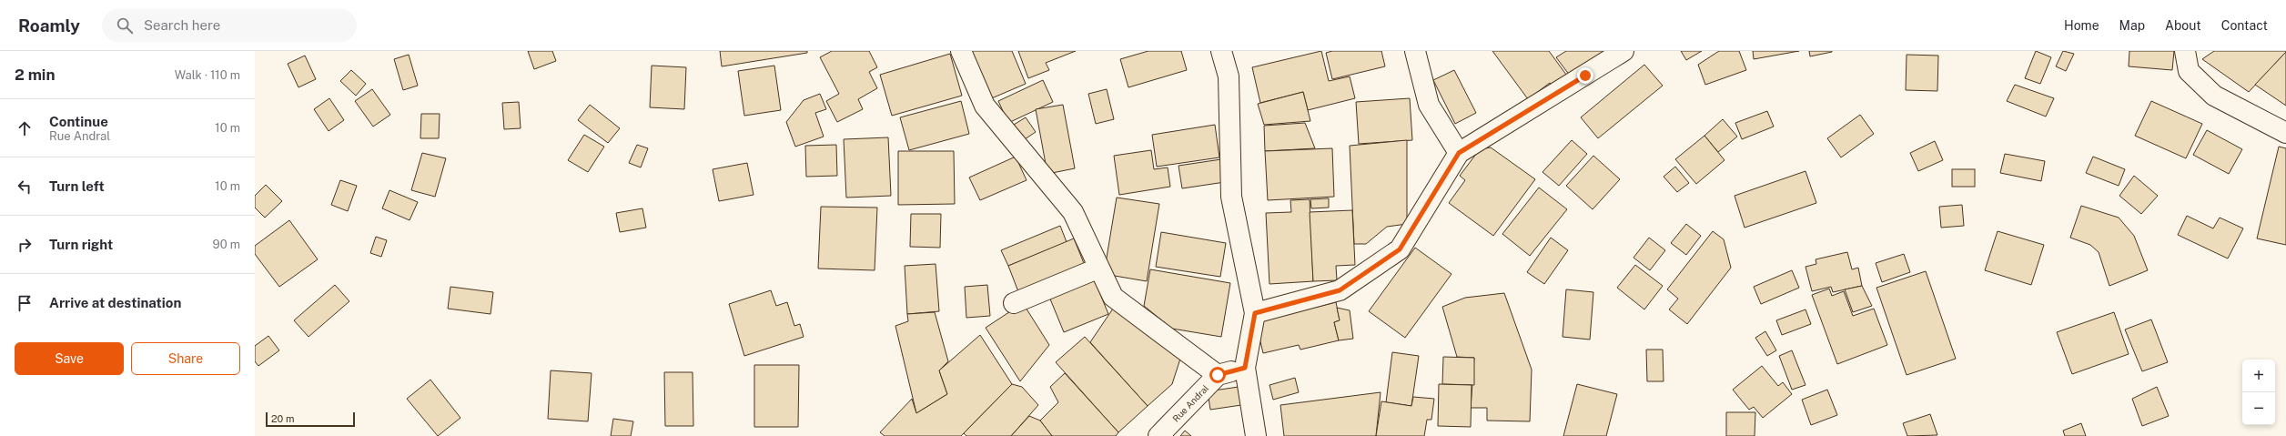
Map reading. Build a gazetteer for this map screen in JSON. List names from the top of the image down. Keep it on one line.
{"streets":{"street":["Rue Andral"]},"scale_bar":"20 m","page":{"header":"Roamly","search":"Search here","nav":["Home","Map","About","Contact"],"heading":["2 min","Walk · 110 m"],"list":[["Continue","Rue Andral","10 m"],["Turn left","10 m"],["Turn right","90 m"],"Arrive at destination"],"buttons":["Save","Share"],"map_buttons":["+","−"],"scale":"20 m"}}
